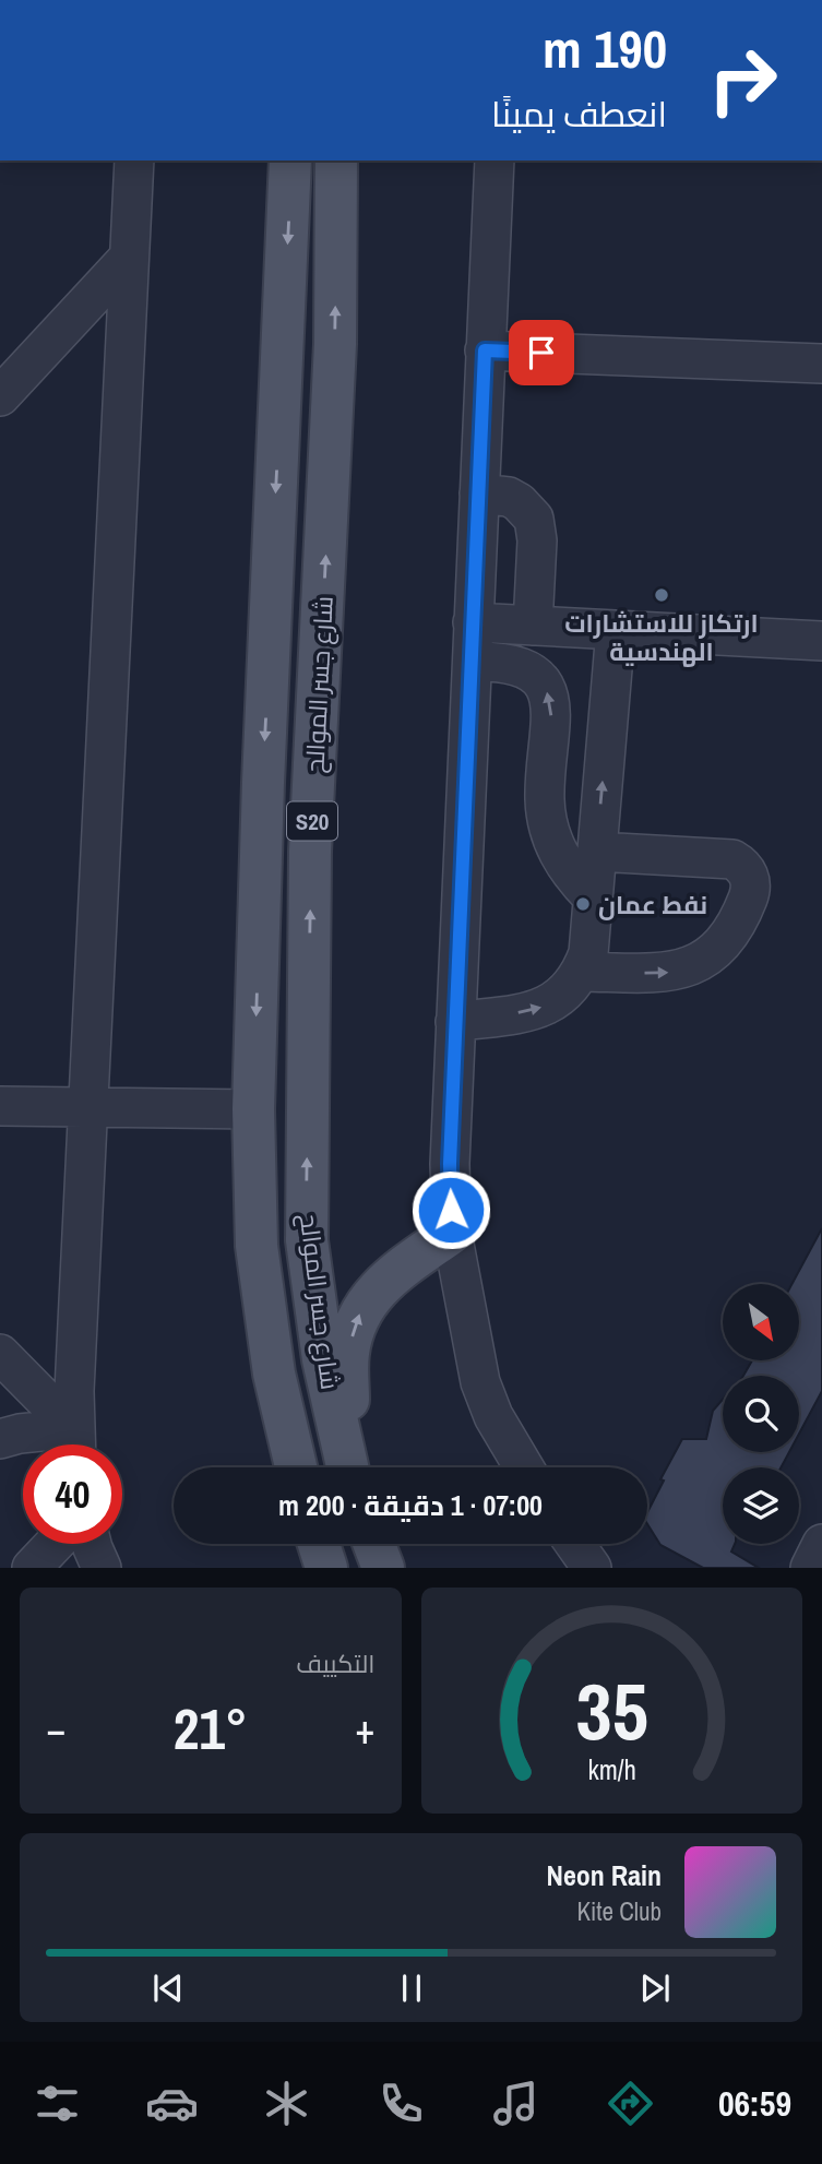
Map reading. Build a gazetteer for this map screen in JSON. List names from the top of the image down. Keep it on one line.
{"streets":{"main road":["شارع جسر الموالح","S20"]},"places":["ارتكاز للاستشارات الهندسية","نفط عمان"],"north":"bottom right","page":{"turn":["190 m","انعطف يمينًا"],"limit":"40","trip":"07:00 · 1 دقيقة · 200 m","tile":"التكييف","heat":["−","21°","+"],"song":["Neon Rain","Kite Club"],"tabs":"06:59","gauge":["35","km/h"]}}
